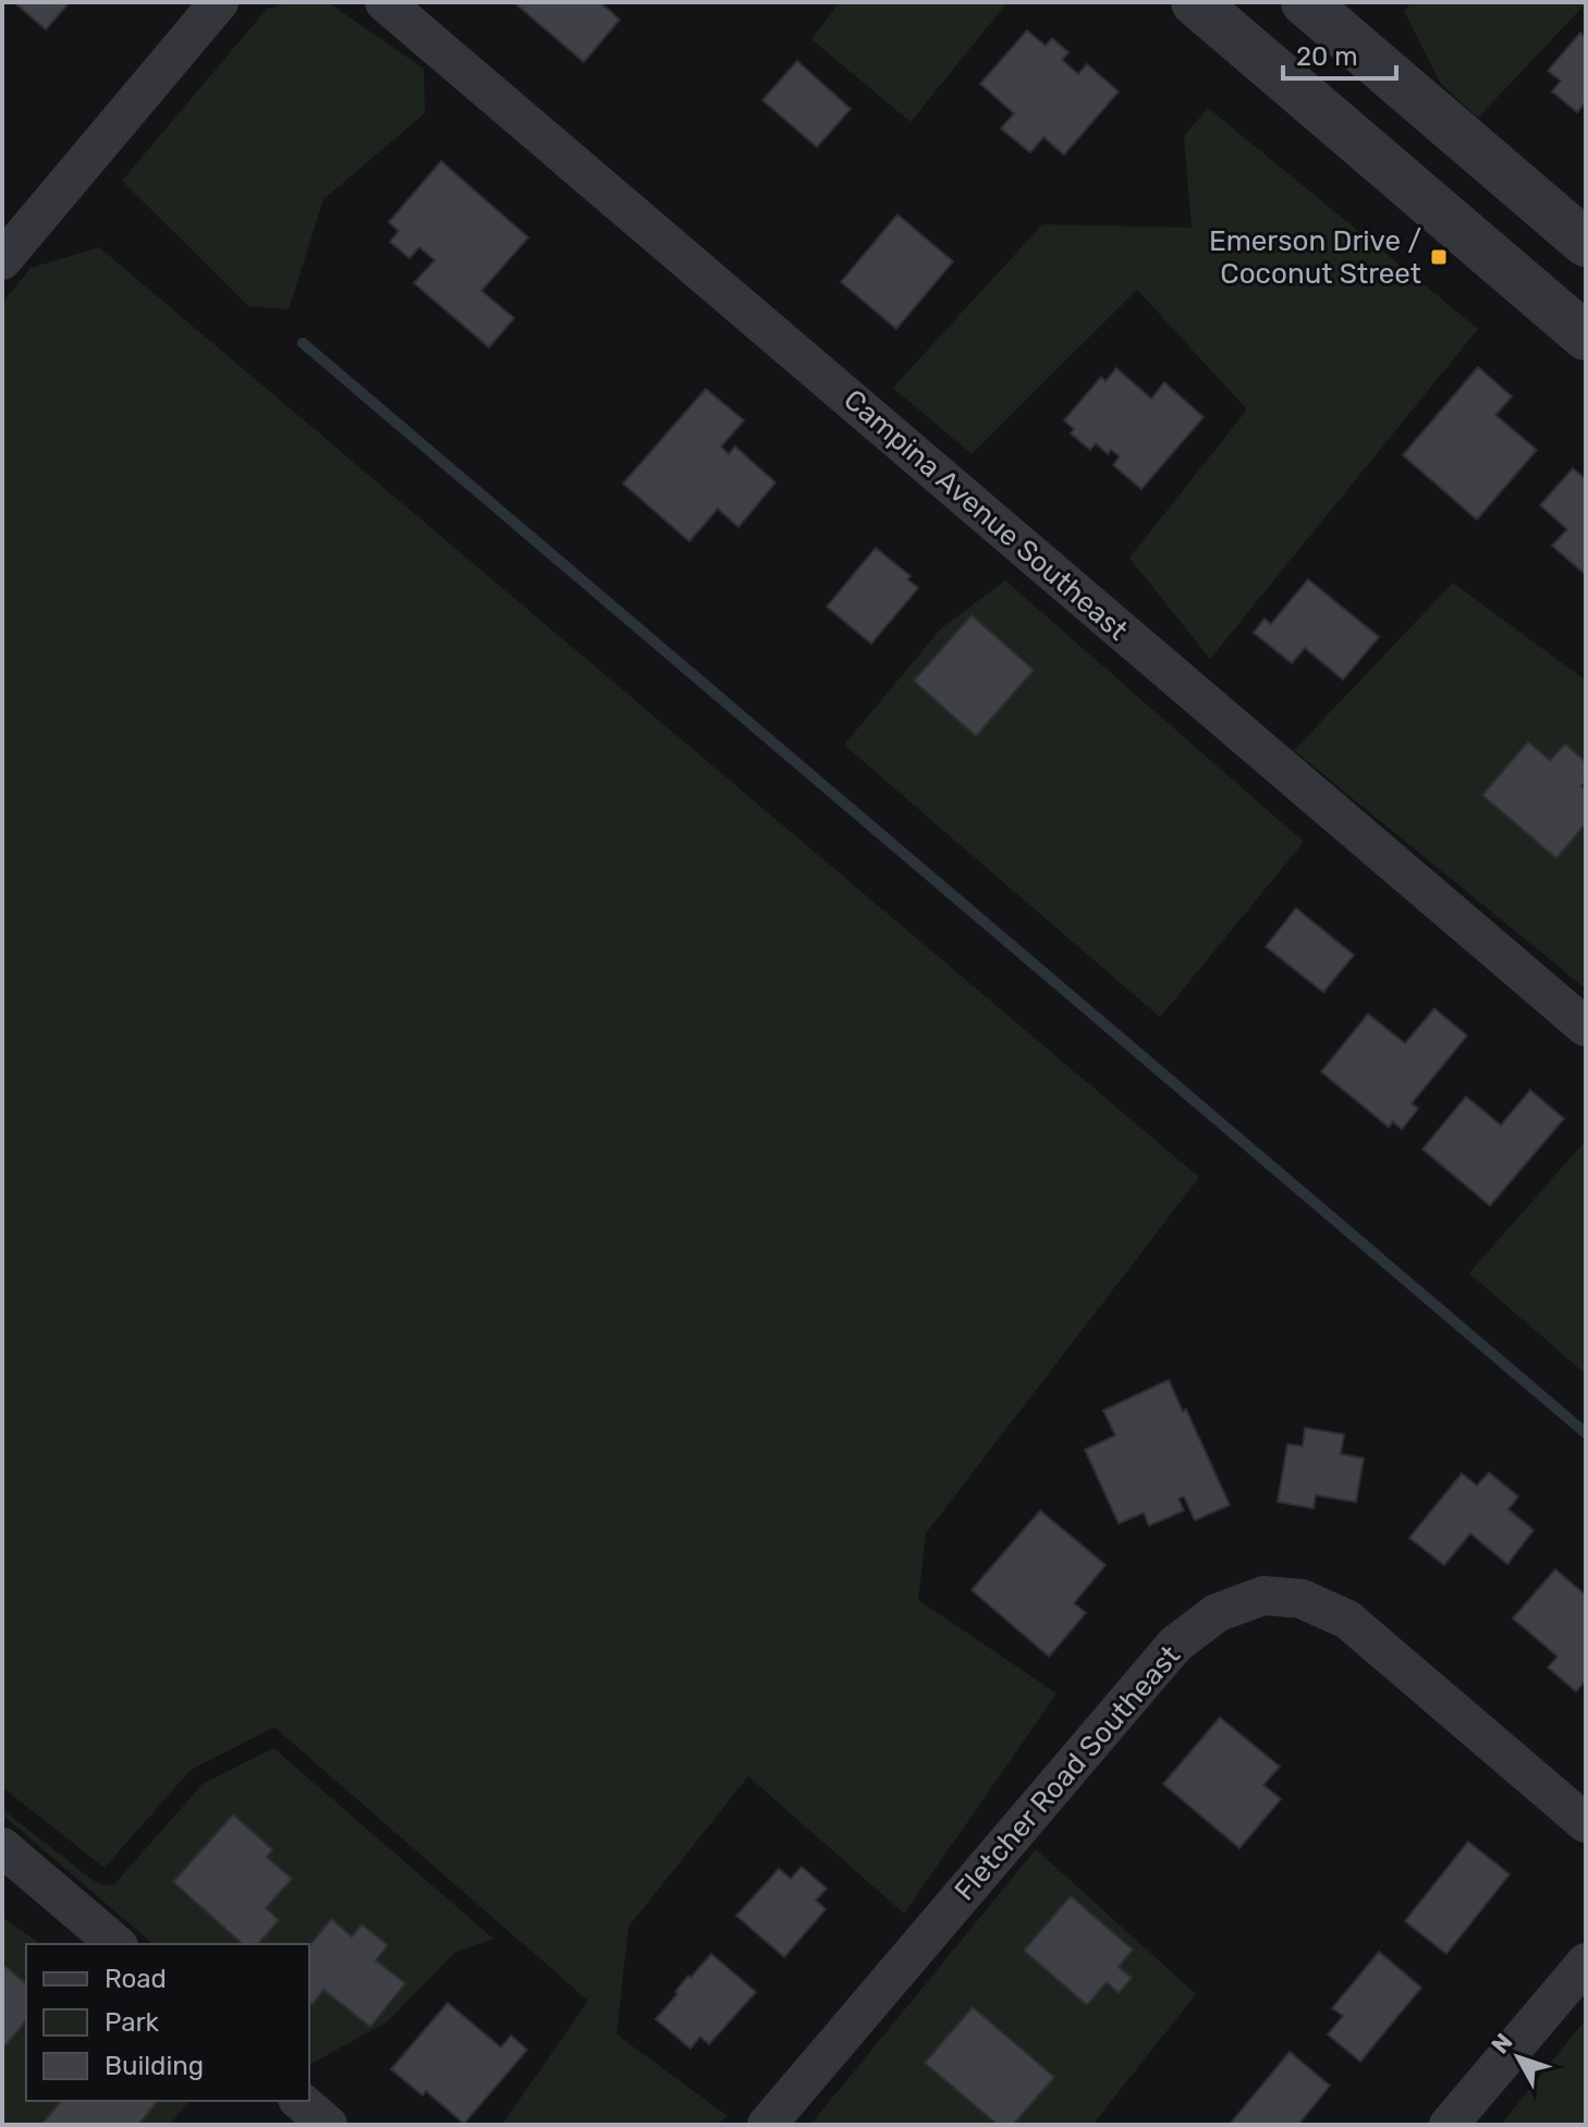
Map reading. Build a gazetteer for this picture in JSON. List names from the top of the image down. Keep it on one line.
{"streets":{"street":["Campina Avenue Southeast","Fletcher Road Southeast"]},"places":{"transit":["Emerson Drive / Coconut Street"]},"legend":["Road","Park","Building"],"scale_bar":"20 m","north":"top left"}
